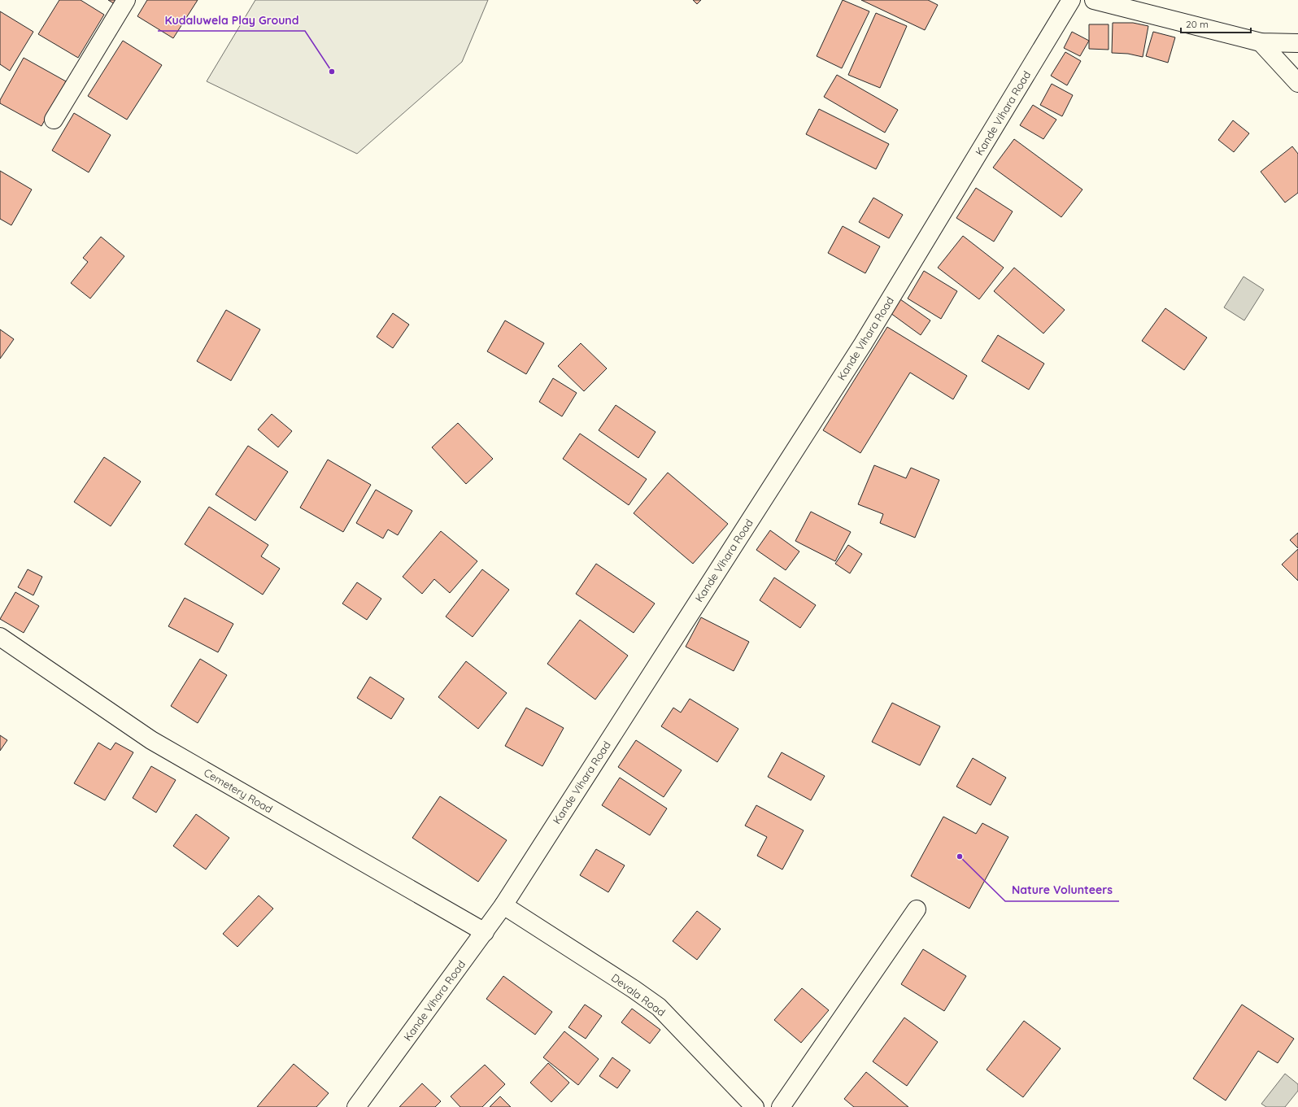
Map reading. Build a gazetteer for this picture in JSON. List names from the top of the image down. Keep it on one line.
{"streets":{"street":["Kande Vihara Road","Cemetery Road","Devala Road"]},"crossings":[["Kande Vihara Road","Cemetery Road"],["Kande Vihara Road","Devala Road"]],"places":["Kudaluwela Play Ground","Nature Volunteers"],"scale_bar":"20 m"}
